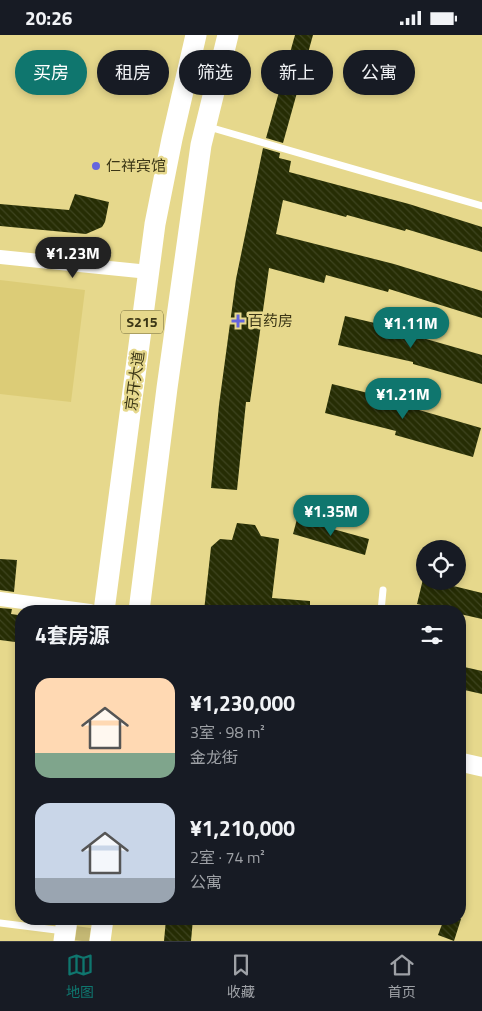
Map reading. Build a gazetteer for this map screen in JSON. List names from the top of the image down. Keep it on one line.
{"streets":{"main road":["S215","京开大道"]},"places":{"other":["仁祥宾馆"],"health":["百药房"]},"page":{"status":"20:26","chip":["买房","租房","筛选","新上","公寓"],"price":["¥1.23M","¥1.11M","¥1.21M","¥1.35M"],"heading":"4套房源","list":[{"name":"¥1,230,000","note":"3室 · 98 m² · 金龙街"},{"name":"¥1,210,000","note":"2室 · 74 m² · 公寓"}],"tabs":["地图","收藏","首页"]}}
